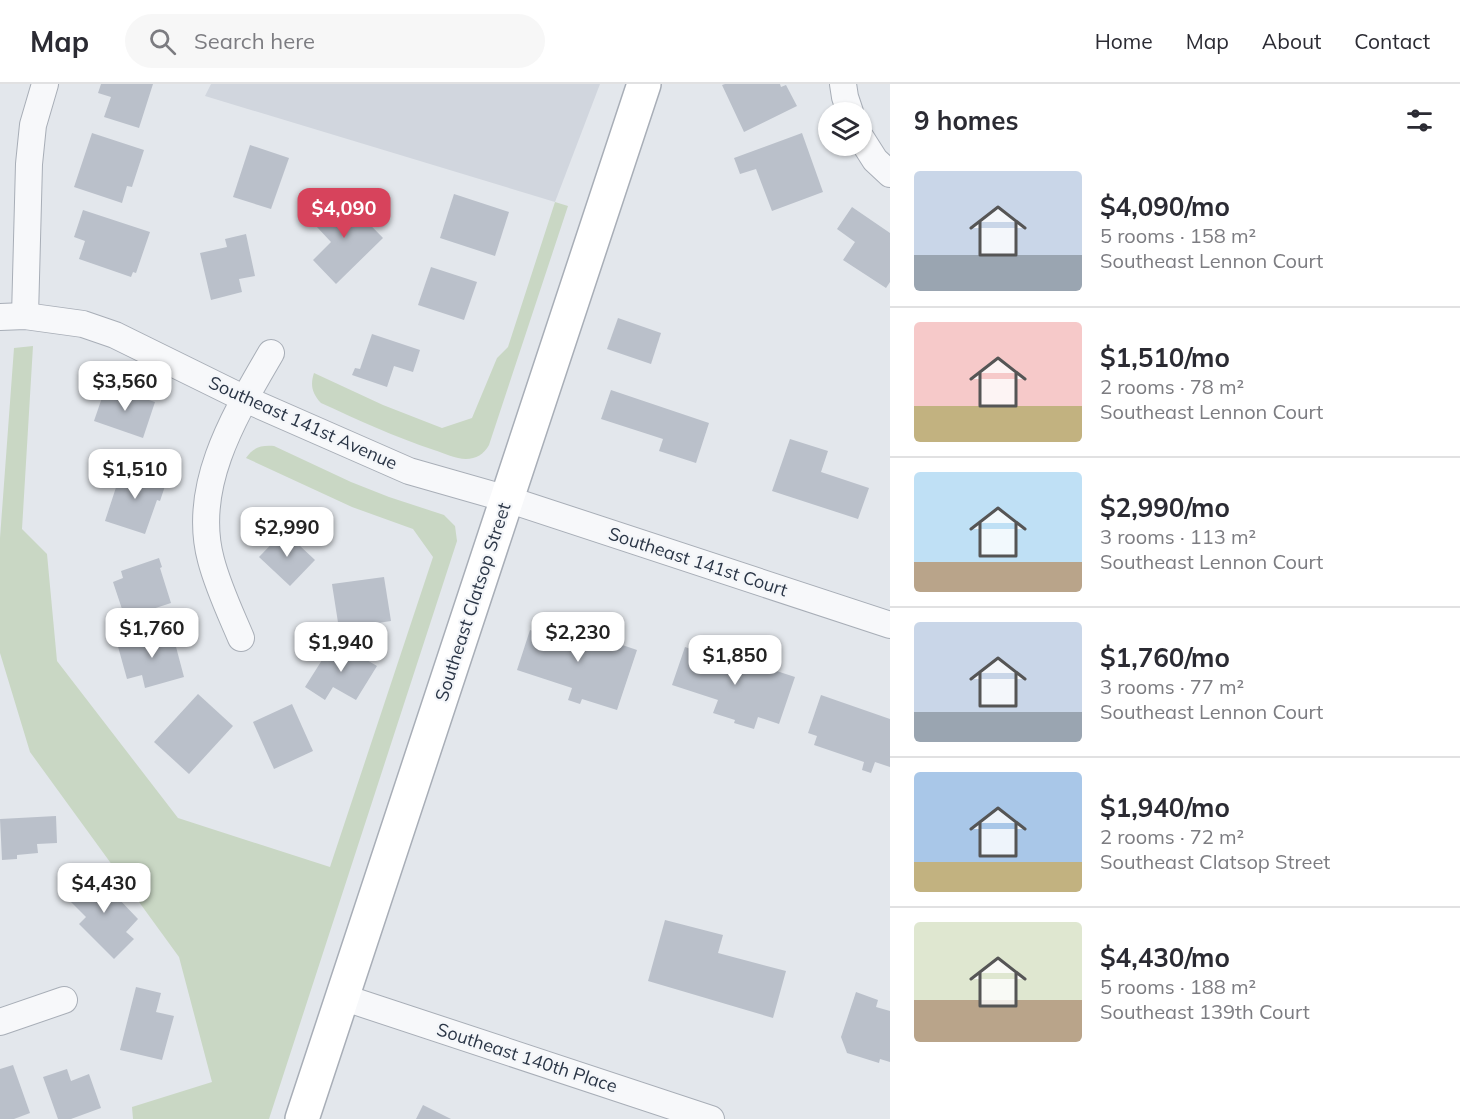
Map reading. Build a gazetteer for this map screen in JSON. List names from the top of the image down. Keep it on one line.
{"streets":{"street":["Southeast 141st Avenue","Southeast 141st Court","Southeast Clatsop Street","Southeast 140th Place"]},"crossings":[["Southeast 141st Avenue","Southeast 141st Court"],["Southeast 141st Avenue","Southeast Clatsop Street"],["Southeast 141st Court","Southeast Clatsop Street"],["Southeast Clatsop Street","Southeast 140th Place"]],"page":{"header":"Map","search":"Search here","nav":["Home","Map","About","Contact"],"heading":"9 homes","list":[{"name":"$4,090/mo","note":"5 rooms · 158 m² · Southeast Lennon Court"},{"name":"$1,510/mo","note":"2 rooms · 78 m² · Southeast Lennon Court"},{"name":"$2,990/mo","note":"3 rooms · 113 m² · Southeast Lennon Court"},{"name":"$1,760/mo","note":"3 rooms · 77 m² · Southeast Lennon Court"},{"name":"$1,940/mo","note":"2 rooms · 72 m² · Southeast Clatsop Street"},{"name":"$4,430/mo","note":"5 rooms · 188 m² · Southeast 139th Court"}],"price":["$4,090","$3,560","$1,510","$2,990","$1,760","$2,230","$1,940","$1,850","$4,430"]}}
